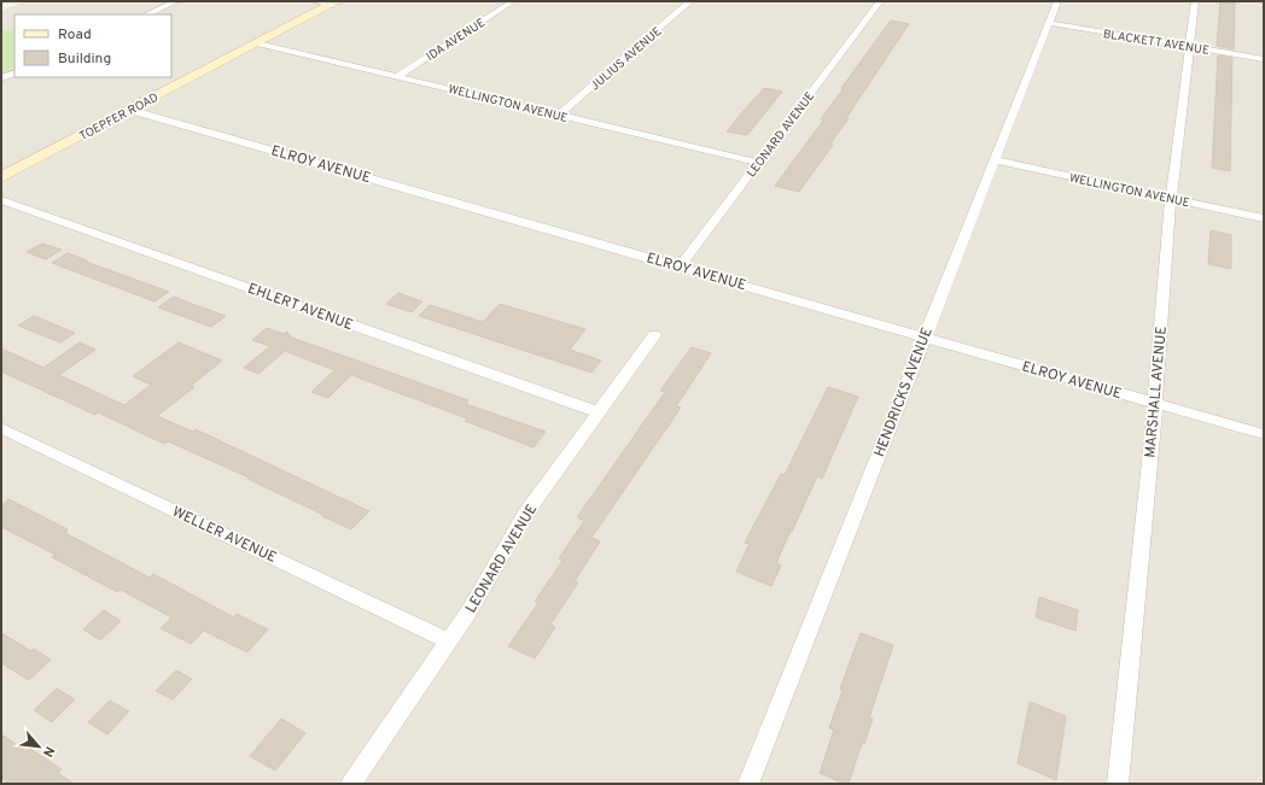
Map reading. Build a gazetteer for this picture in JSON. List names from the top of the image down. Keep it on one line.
{"streets":{"street":["IDA AVENUE","BLACKETT AVENUE","JULIUS AVENUE","WELLINGTON AVENUE","TOEPFER ROAD","LEONARD AVENUE","ELROY AVENUE","EHLERT AVENUE","HENDRICKS AVENUE","MARSHALL AVENUE","WELLER AVENUE"]},"crossings":[["IDA AVENUE","WELLINGTON AVENUE"],["BLACKETT AVENUE","HENDRICKS AVENUE"],["BLACKETT AVENUE","MARSHALL AVENUE"],["JULIUS AVENUE","WELLINGTON AVENUE"],["WELLINGTON AVENUE","TOEPFER ROAD"],["WELLINGTON AVENUE","LEONARD AVENUE"],["WELLINGTON AVENUE","HENDRICKS AVENUE"],["WELLINGTON AVENUE","MARSHALL AVENUE"],["TOEPFER ROAD","ELROY AVENUE"],["LEONARD AVENUE","ELROY AVENUE"],["LEONARD AVENUE","EHLERT AVENUE"],["LEONARD AVENUE","WELLER AVENUE"],["ELROY AVENUE","HENDRICKS AVENUE"],["ELROY AVENUE","MARSHALL AVENUE"]],"legend":["Road","Building"],"north":"bottom right"}
